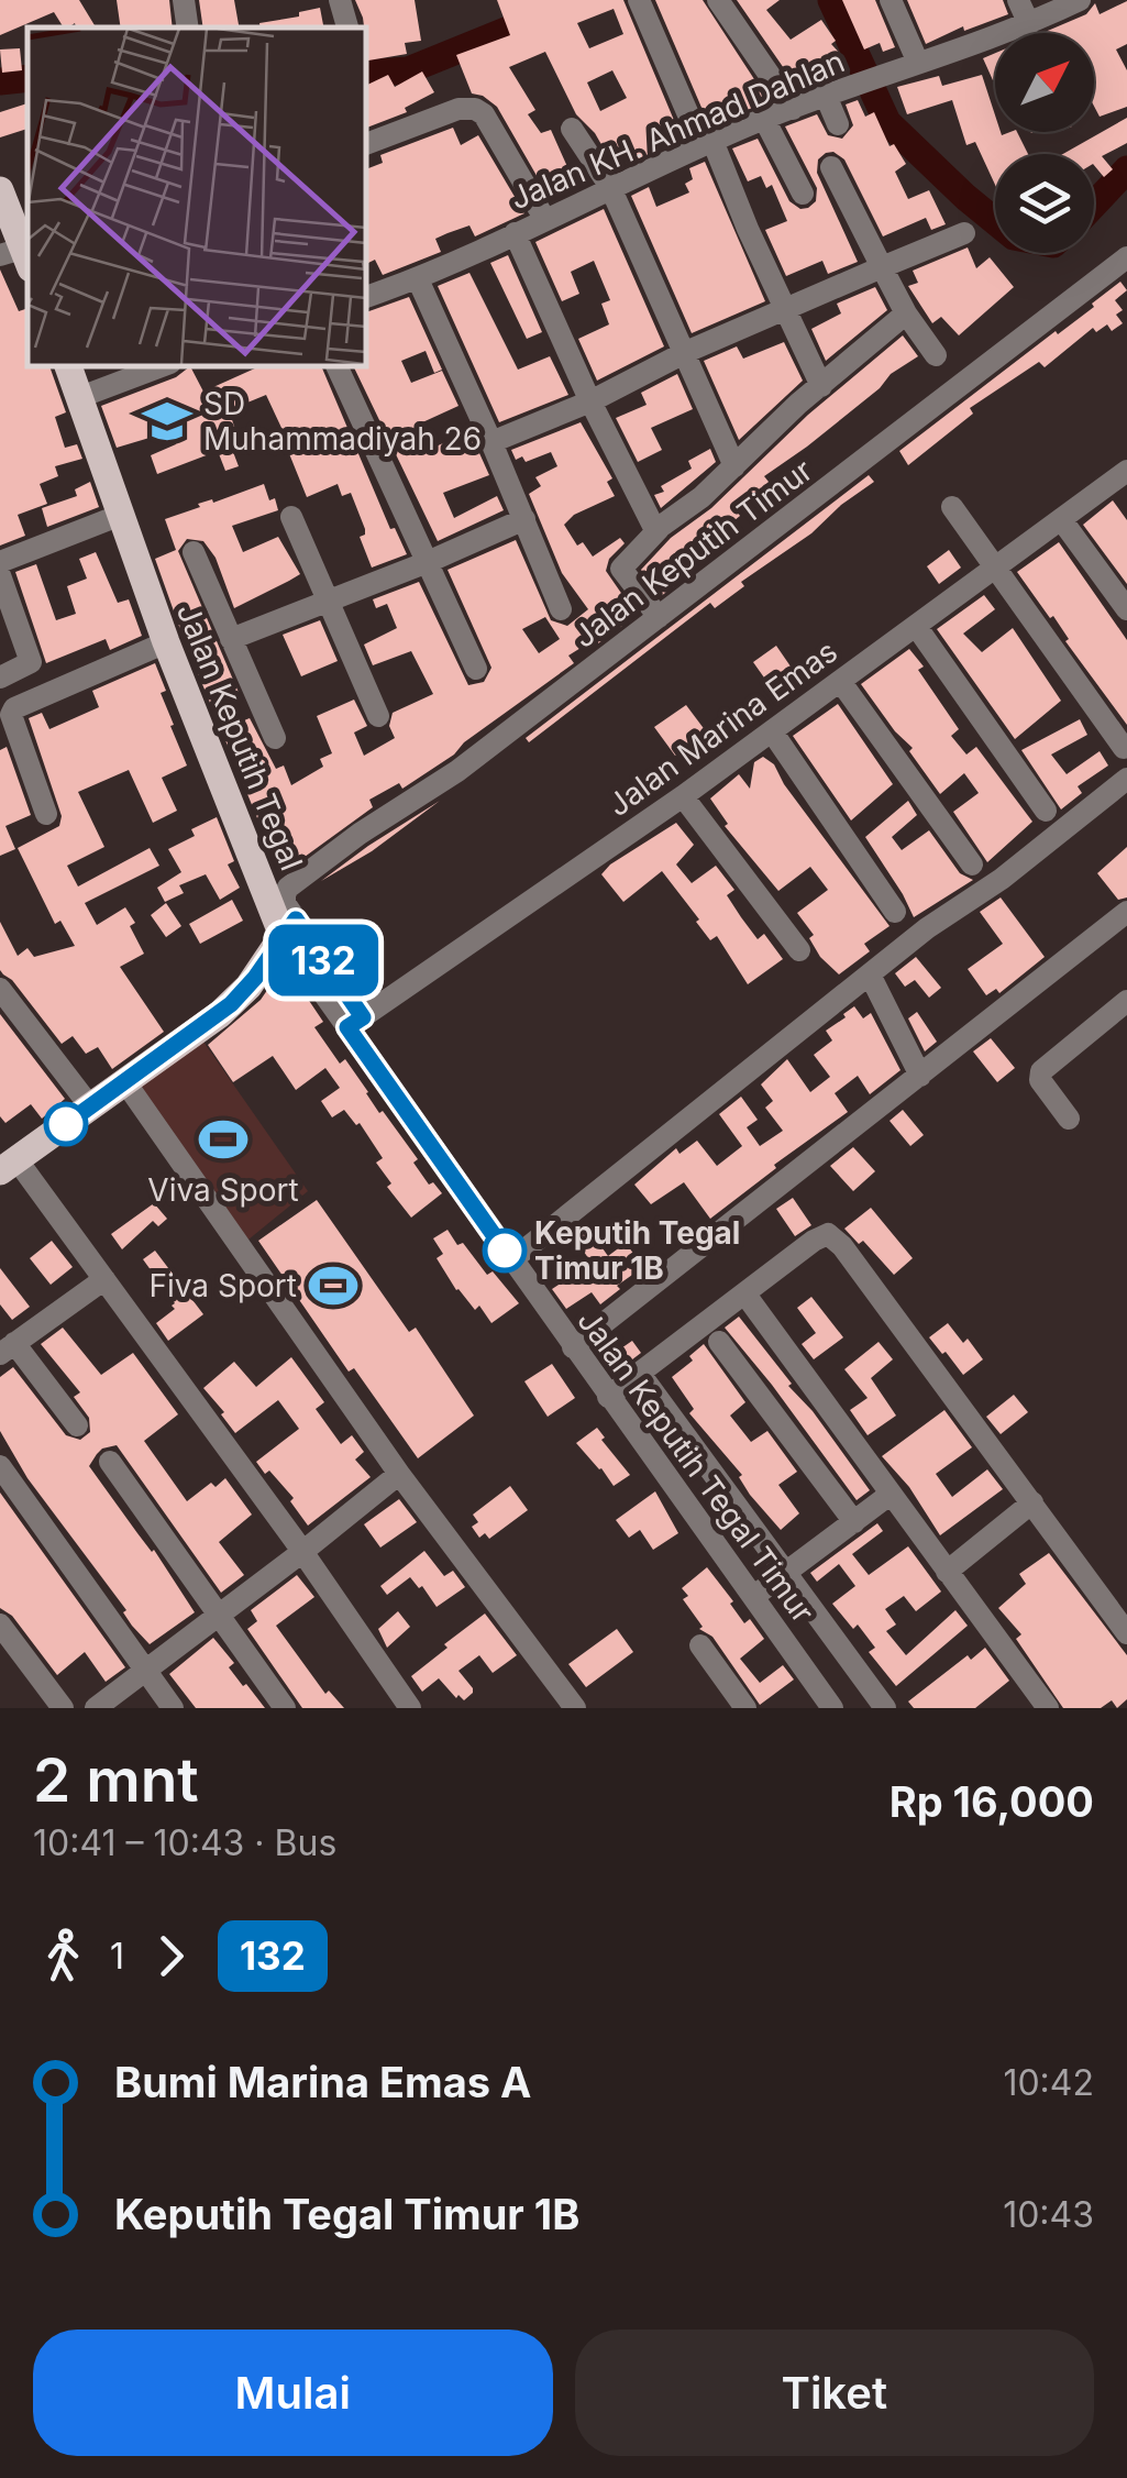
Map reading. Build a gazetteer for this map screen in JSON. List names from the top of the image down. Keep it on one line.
{"streets":{"main road":["Jalan Keputih Tegal"],"street":["Jalan KH. Ahmad Dahlan","Jalan Keputih Timur","Jalan Marina Emas","Jalan Keputih Tegal Timur"]},"crossings":[["Jalan Keputih Timur","Jalan Keputih Tegal"],["Jalan Keputih Timur","Jalan Keputih Tegal Timur"],["Jalan Marina Emas","Jalan Keputih Tegal Timur"],["Jalan Keputih Tegal","Jalan Keputih Tegal Timur"]],"places":{"school or university":["SD Muhammadiyah 26"],"sports":["Viva Sport","Fiva Sport"],"other":["Keputih Tegal Timur 1B"]},"lines":["bus line 132"],"north":"top right","page":{"on_map":"132","heading":["2 mnt","10:41 – 10:43 · Bus","Rp 16,000"],"legs":["1","132"],"list":[{"name":"Bumi Marina Emas A","value":"10:42"},{"name":"Keputih Tegal Timur 1B","value":"10:43"}],"buttons":["Mulai","Tiket"]}}
